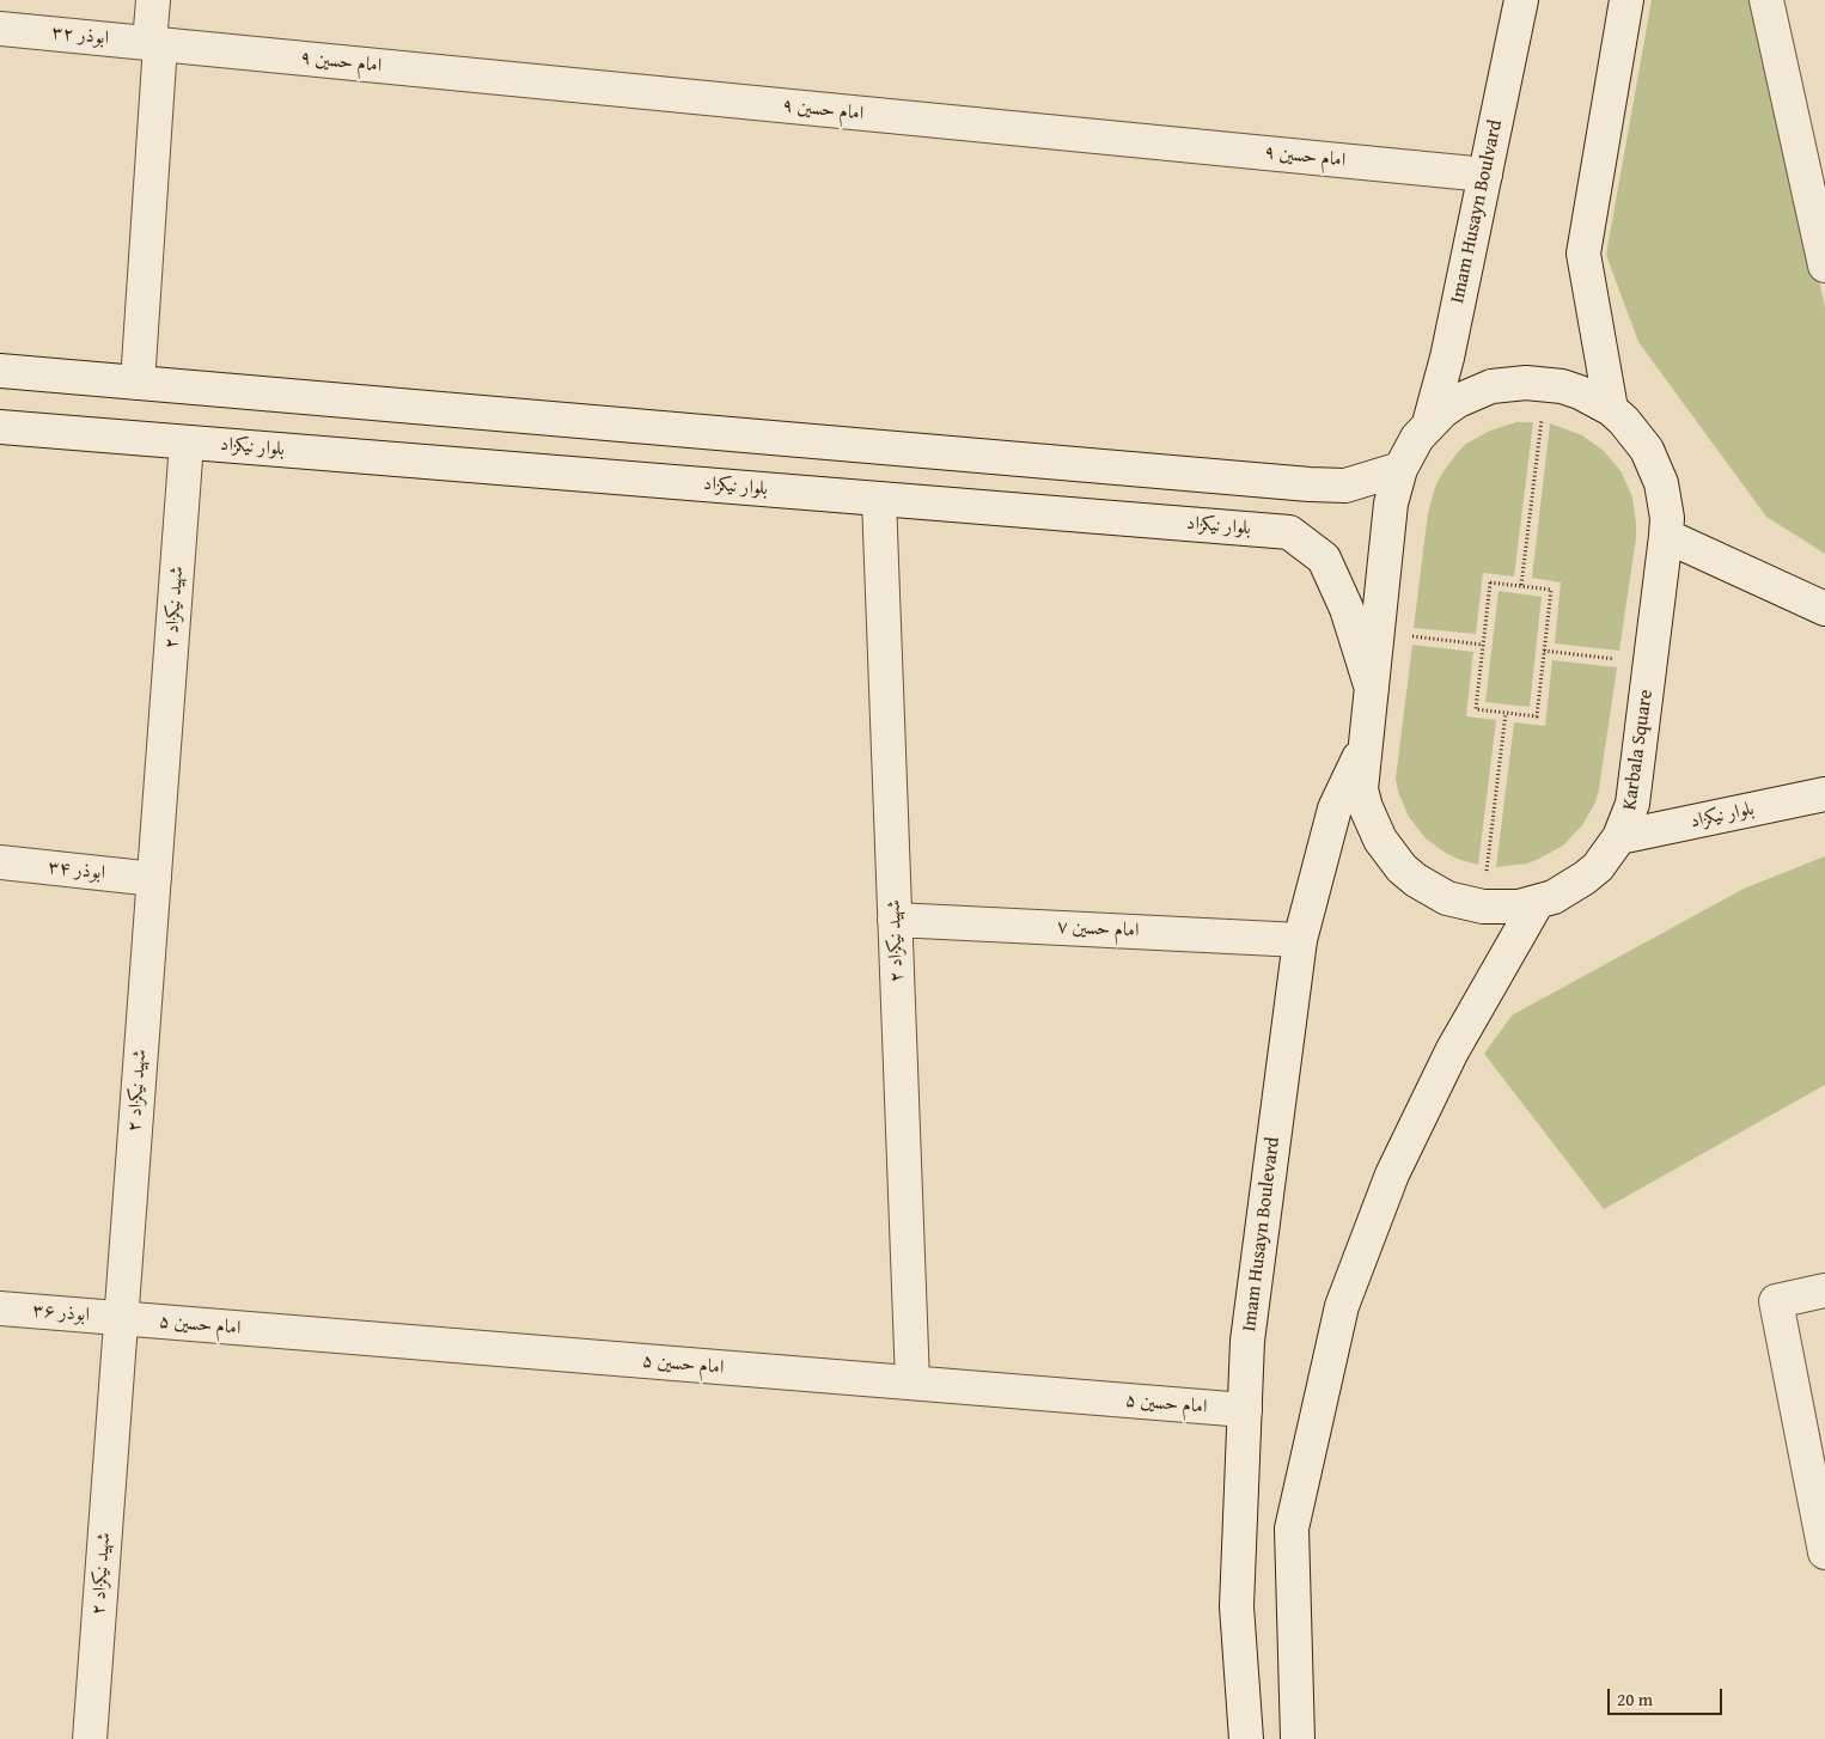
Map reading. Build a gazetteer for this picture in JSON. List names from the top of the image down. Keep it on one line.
{"streets":{"main road":["ابوذر ۳۲","امام حسین ۹","Imam Husayn Boulvard","بلوار نیکزاد","شهید نیکزاد ۲","Karbala Square","ابوذر ۳۴","امام حسین ۷","Imam Husayn Boulevard","ابوذر ۳۶","امام حسین ۵"]},"crossings":[["ابوذر ۳۲","امام حسین ۹"],["امام حسین ۹","Imam Husayn Boulvard"],["Imam Husayn Boulvard","Karbala Square"],["بلوار نیکزاد","شهید نیکزاد ۲"],["بلوار نیکزاد","Karbala Square"],["شهید نیکزاد ۲","ابوذر ۳۴"],["شهید نیکزاد ۲","امام حسین ۷"],["شهید نیکزاد ۲","ابوذر ۳۶"],["شهید نیکزاد ۲","امام حسین ۵"],["Karbala Square","Imam Husayn Boulevard"],["امام حسین ۷","Imam Husayn Boulevard"],["Imam Husayn Boulevard","امام حسین ۵"],["ابوذر ۳۶","امام حسین ۵"]],"scale_bar":"20 m"}
